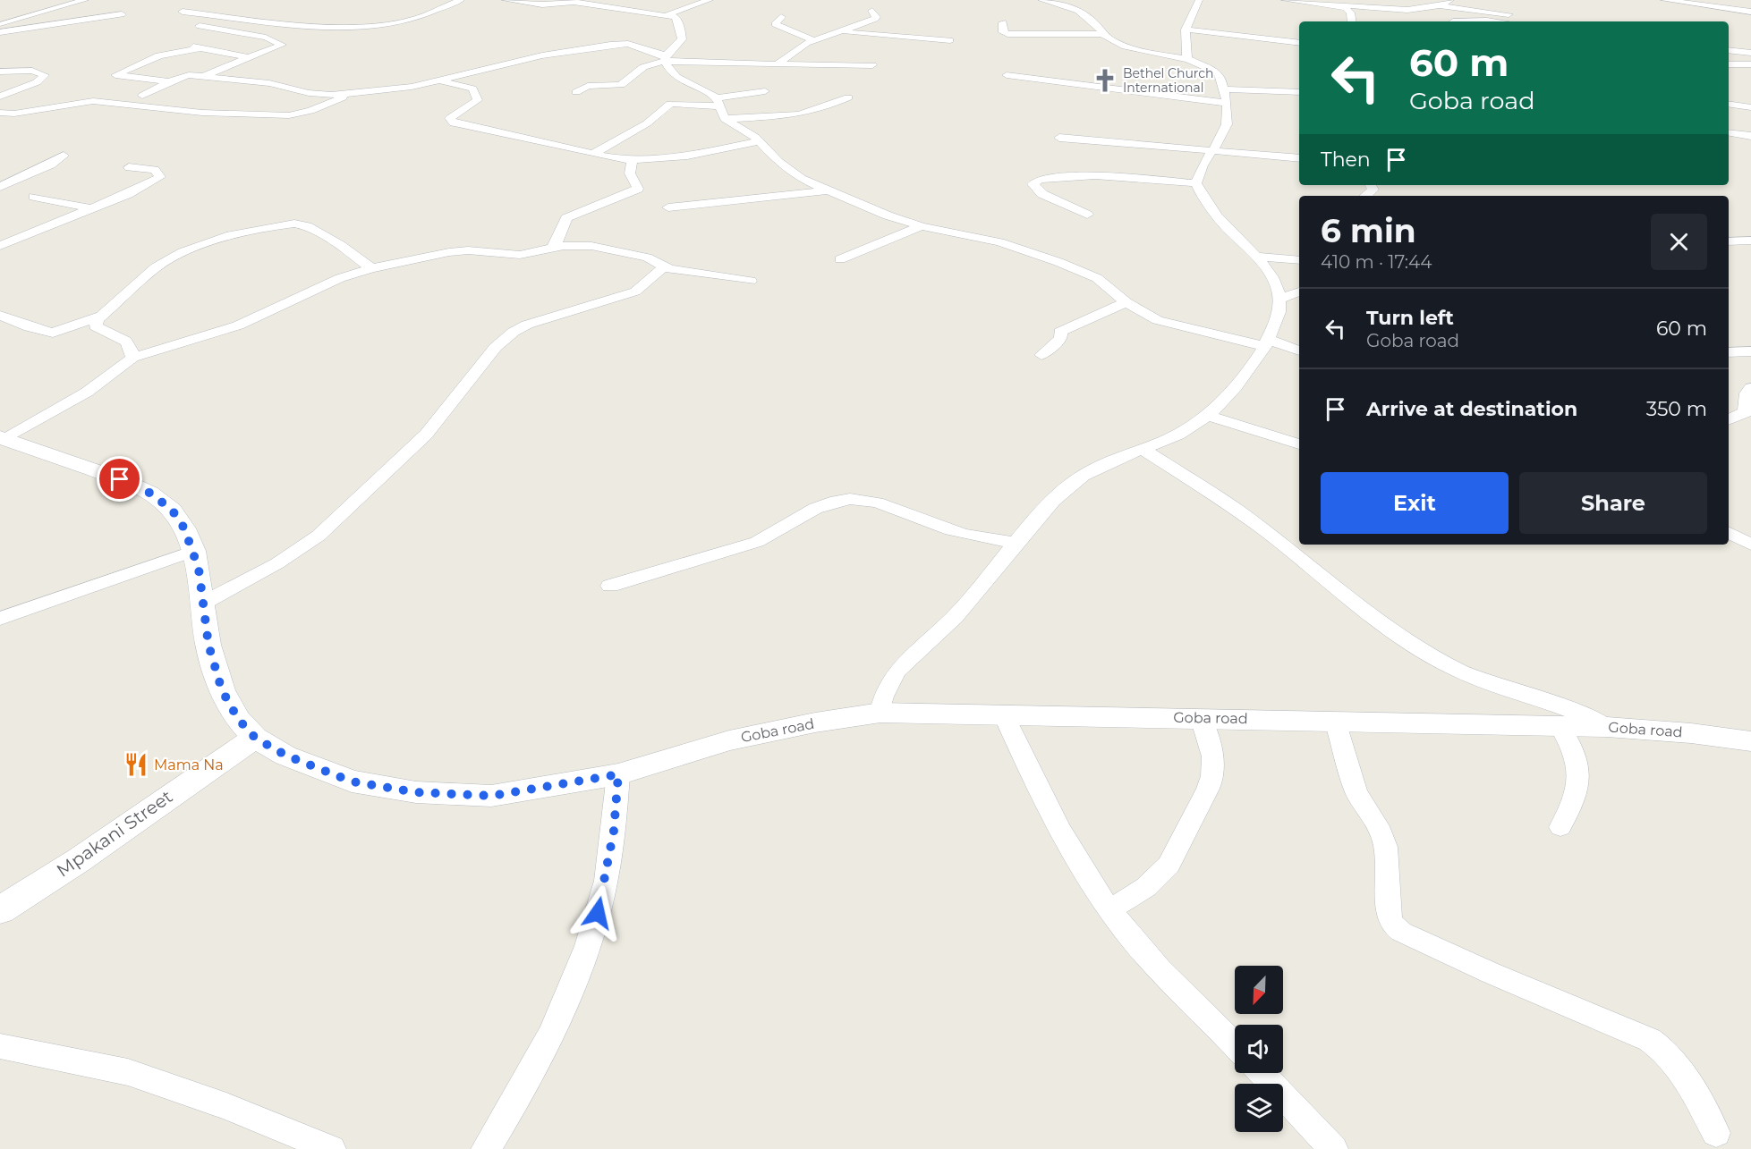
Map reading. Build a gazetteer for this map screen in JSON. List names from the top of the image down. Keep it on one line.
{"streets":{"street":["Goba road","Mpakani Street"]},"crossings":[["Goba road","Mpakani Street"]],"places":{"church":["Bethel Church International"],"restaurant":["Mama Na"]},"north":"bottom left","page":{"turn":["60 m","Goba road"],"then":"Then","heading":["6 min","410 m · 17:44"],"list":[{"name":"Turn left","note":"Goba road","value":"60 m"},{"name":"Arrive at destination","value":"350 m"}],"buttons":["Exit","Share"]}}
